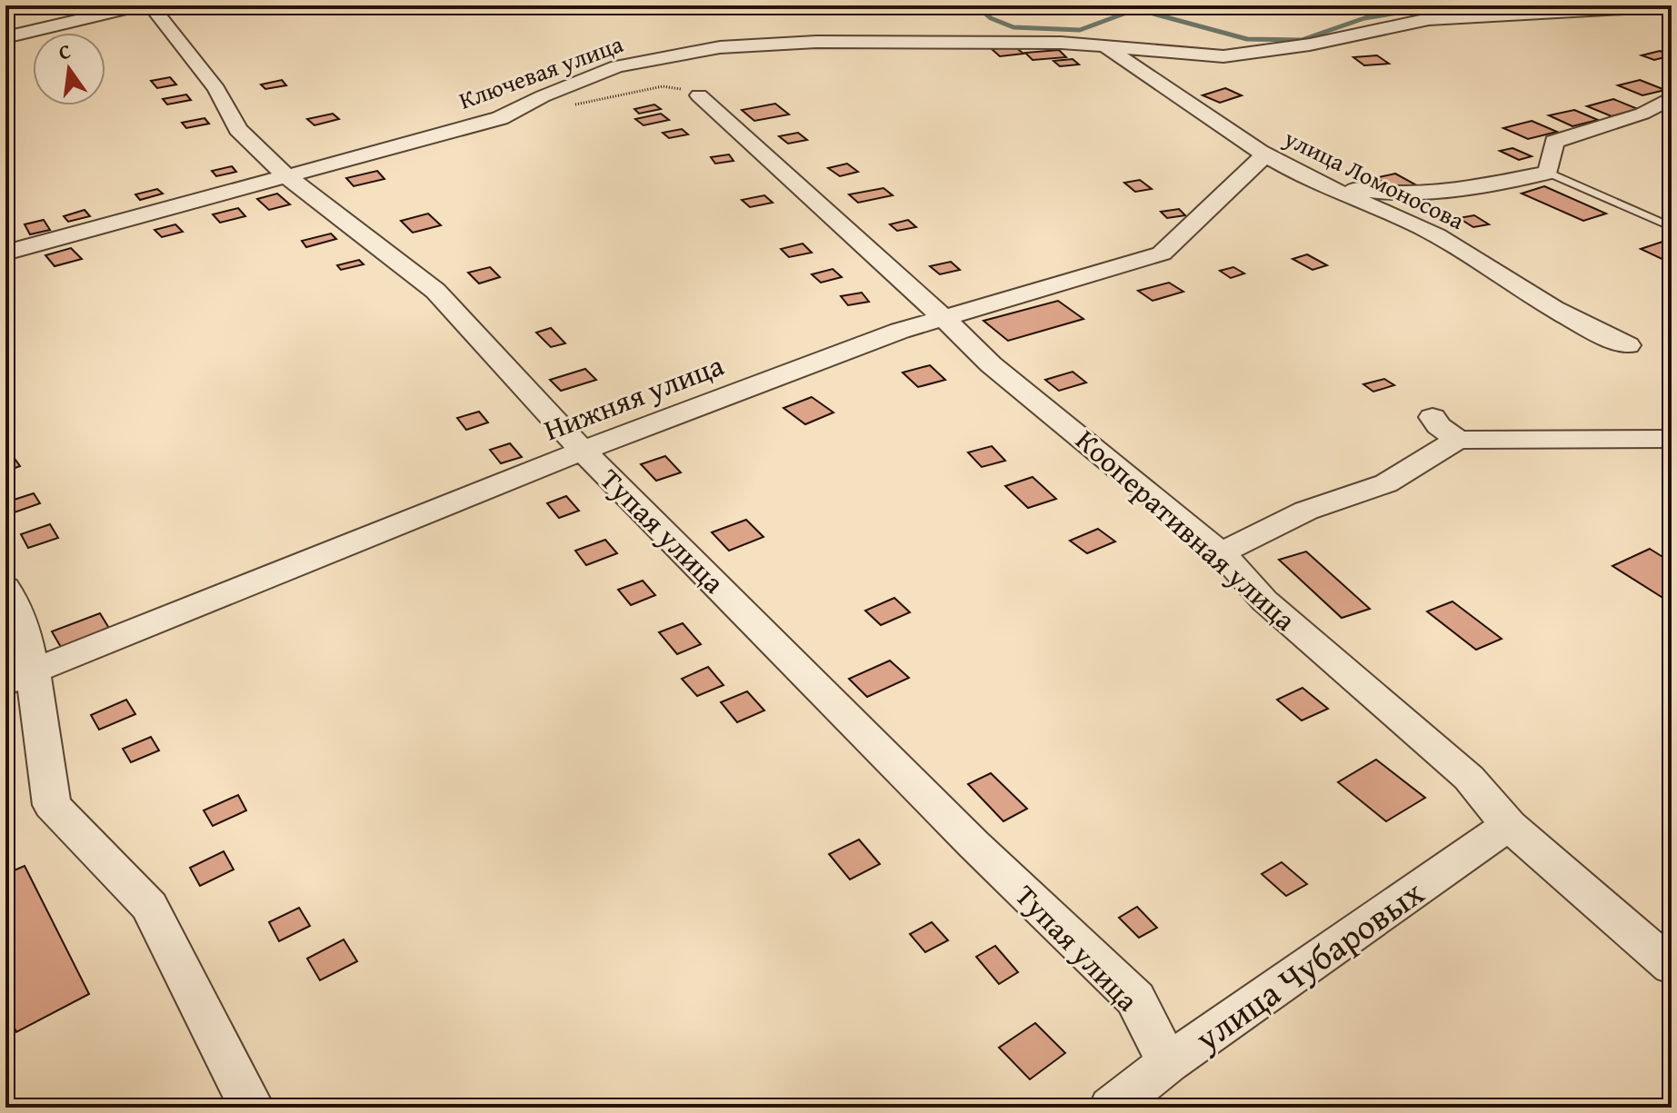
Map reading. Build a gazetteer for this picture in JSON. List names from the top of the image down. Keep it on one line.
{"streets":{"street":["Ключевая улица","улица Ломоносова","Нижняя улица","Кооперативная улица","Тупая улица","улица Чубаровых"]},"crossings":[["Ключевая улица","улица Ломоносова"],["Ключевая улица","Тупая улица"],["улица Ломоносова","Нижняя улица"],["Нижняя улица","Кооперативная улица"],["Нижняя улица","Тупая улица"],["Кооперативная улица","улица Чубаровых"],["Тупая улица","улица Чубаровых"]],"north":"top"}
